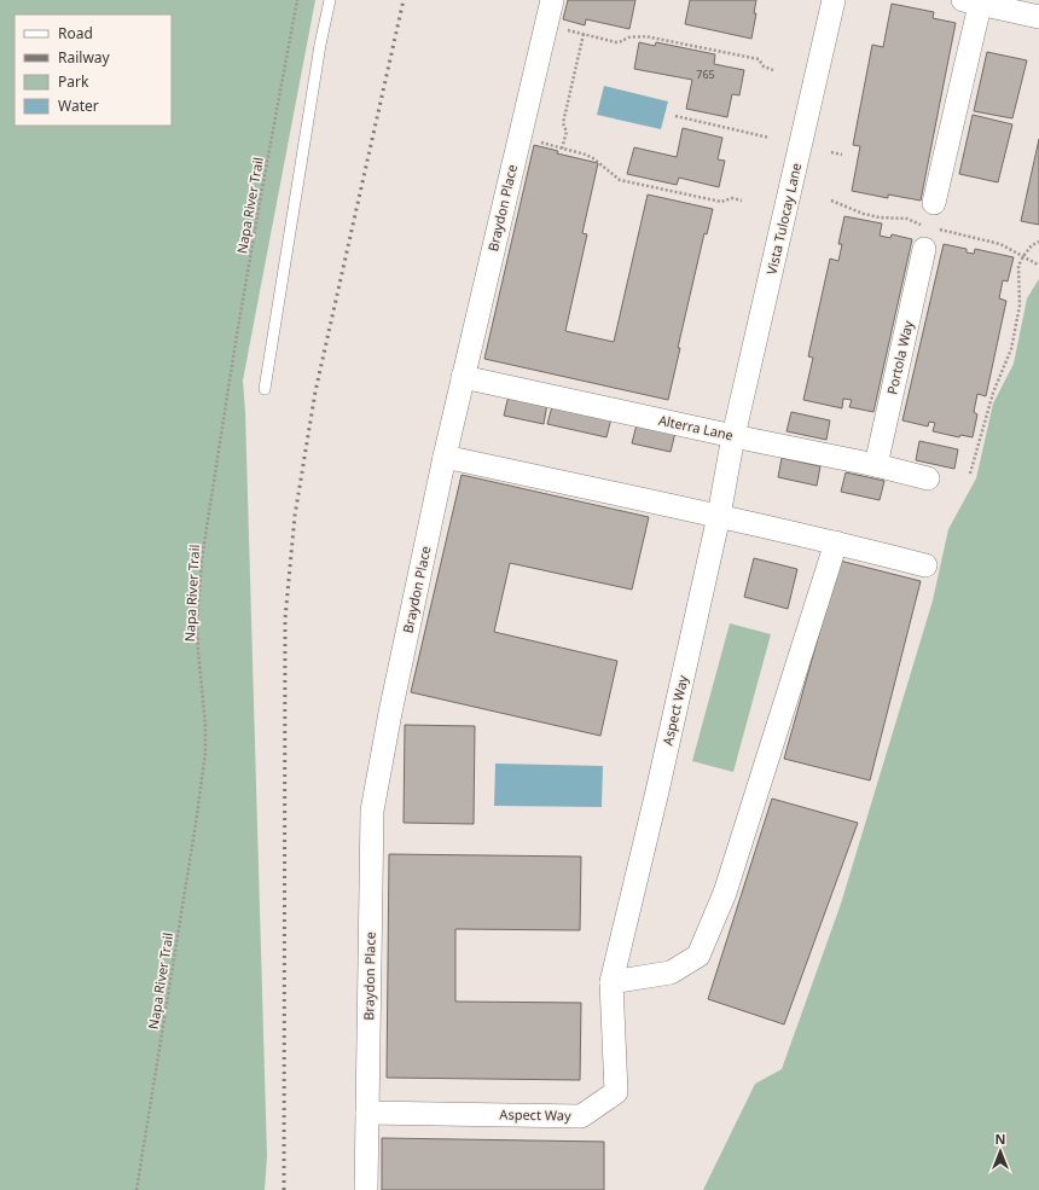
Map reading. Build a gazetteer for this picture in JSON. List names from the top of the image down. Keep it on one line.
{"streets":{"street":["Braydon Place","Vista Tulocay Lane","Portola Way","Alterra Lane","Aspect Way"],"path":["Napa River Trail"]},"crossings":[["Braydon Place","Alterra Lane"],["Braydon Place","Aspect Way"],["Vista Tulocay Lane","Alterra Lane"],["Vista Tulocay Lane","Aspect Way"],["Portola Way","Alterra Lane"],["Alterra Lane","Aspect Way"]],"house_numbers":["765"],"legend":["Road","Railway","Park","Water"],"north":"top"}
